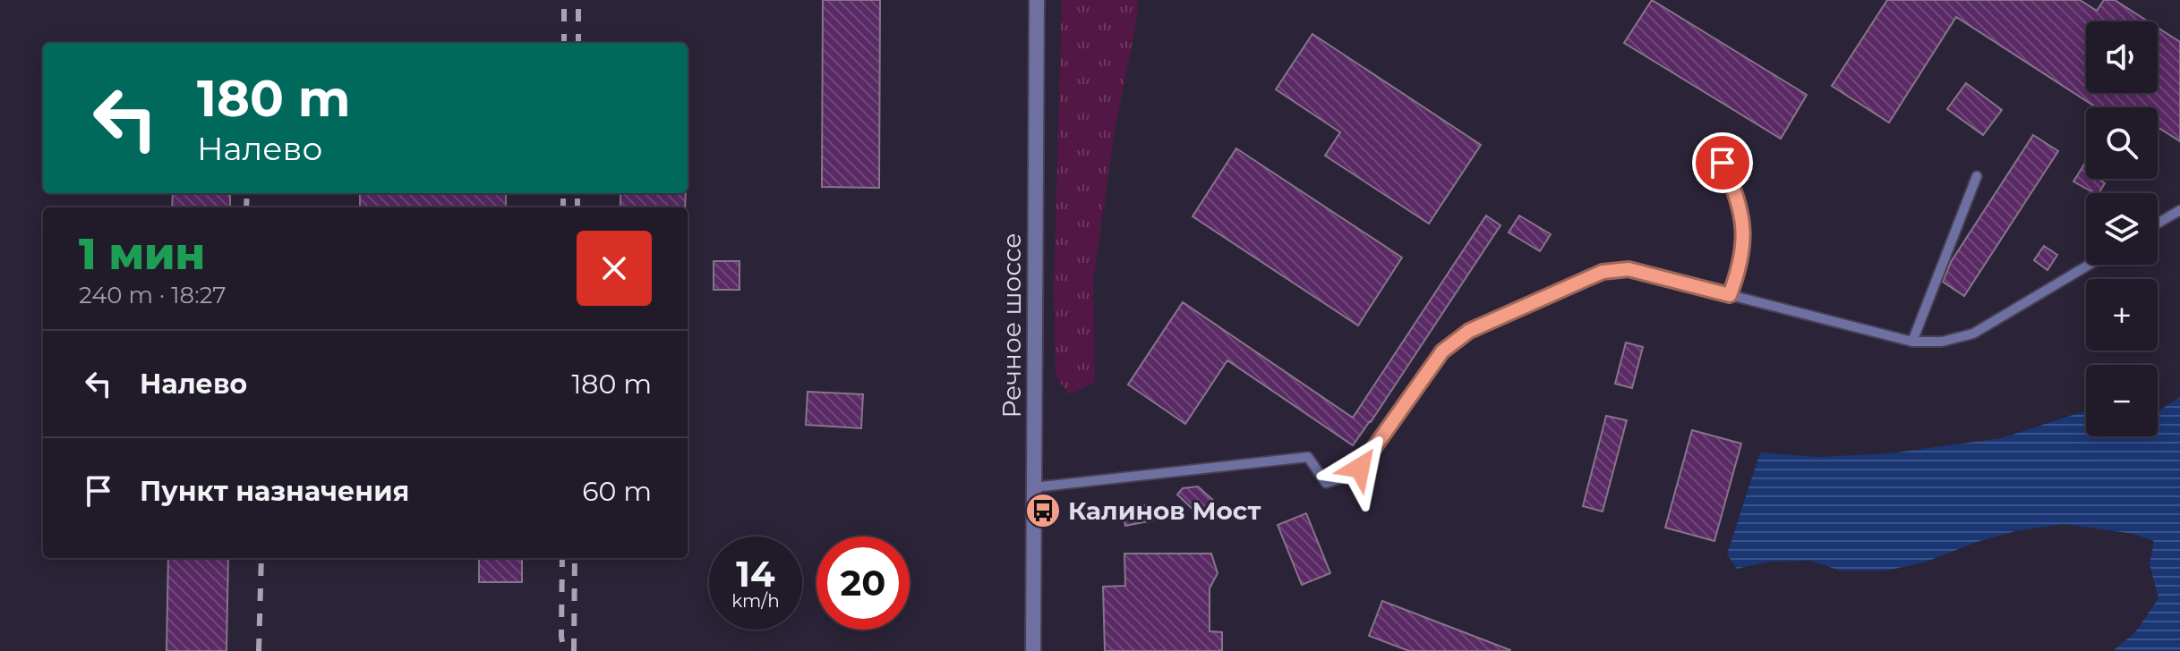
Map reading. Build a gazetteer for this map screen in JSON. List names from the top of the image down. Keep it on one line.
{"streets":{"street":["Речное шоссе"]},"places":{"bus stop":["Калинов Мост"]},"page":{"map_buttons":["+","−"],"turn":["180 m","Налево"],"heading":["1 мин","240 m · 18:27"],"list":[{"name":"Налево","value":"180 m"},{"name":"Пункт назначения","value":"60 m"}],"speed":"14 km/h","limit":"20"}}
